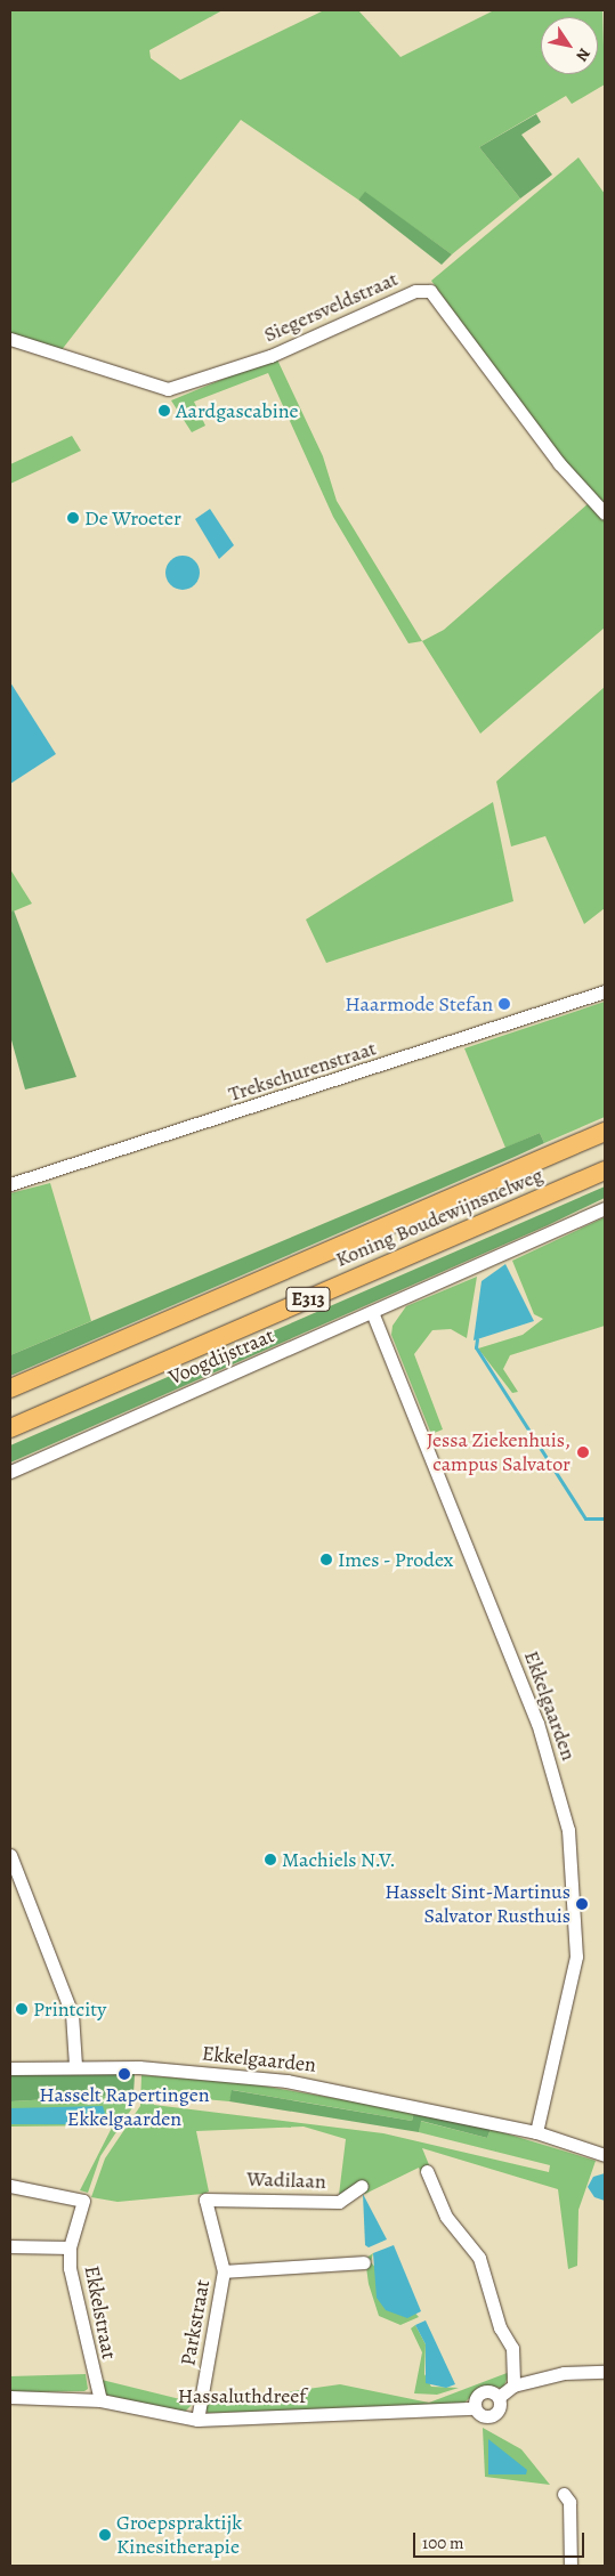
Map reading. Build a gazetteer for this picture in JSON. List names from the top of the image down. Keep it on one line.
{"streets":{"highway":["Koning Boudewijnsnelweg","E313"],"street":["Siegersveldstraat","Trekschurenstraat","Voogdijstraat","Ekkelgaarden","Wadilaan","Ekkelstraat","Parkstraat","Hassaluthdreef"]},"crossings":[["Voogdijstraat","Ekkelgaarden"],["Wadilaan","Parkstraat"],["Ekkelstraat","Hassaluthdreef"],["Parkstraat","Hassaluthdreef"]],"places":["Aardgascabine","De Wroeter","Haarmode Stefan","Jessa Ziekenhuis, campus Salvator","Imes - Prodex","Machiels N.V.","Hasselt Sint-Martinus Salvator Rusthuis","Printcity","Hasselt Rapertingen Ekkelgaarden","Groepspraktijk Kinesitherapie"],"scale_bar":"100 m","north":"bottom right"}
